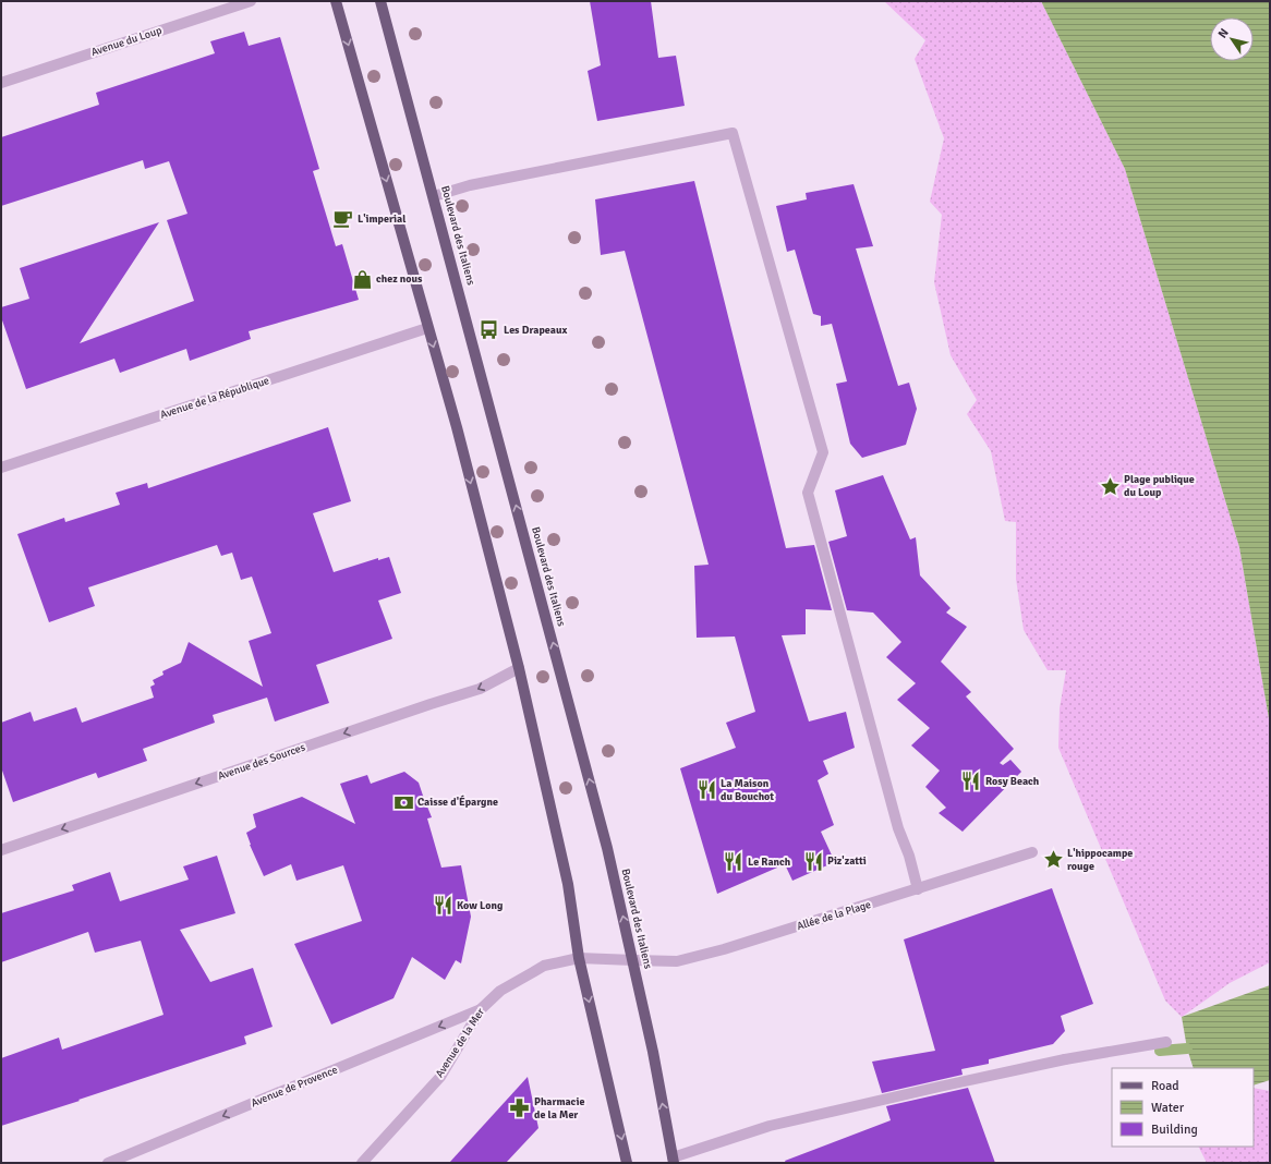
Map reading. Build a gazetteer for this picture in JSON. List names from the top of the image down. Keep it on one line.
{"streets":{"main road":["Boulevard des Italiens"],"street":["Avenue du Loup","Avenue de la République","Avenue des Sources","Allée de la Plage","Avenue de la Mer","Avenue de Provence"]},"crossings":[["Boulevard des Italiens","Allée de la Plage"],["Boulevard des Italiens","Avenue de la Mer"],["Allée de la Plage","Avenue de la Mer"],["Avenue de la Mer","Avenue de Provence"]],"one_way":["Avenue des Sources","Avenue de Provence"],"places":{"cafe":["L'imperial"],"shop":["chez nous"],"bus stop":["Les Drapeaux"],"place":["Plage publique du Loup","L'hippocampe rouge"],"restaurant":["Rosy Beach","La Maison du Bouchot","Piz'zatti","Le Ranch","Kow Long"],"bank":["Caisse d'Épargne"],"pharmacy":["Pharmacie de la Mer"]},"legend":["Road","Water","Building"],"north":"top left"}
